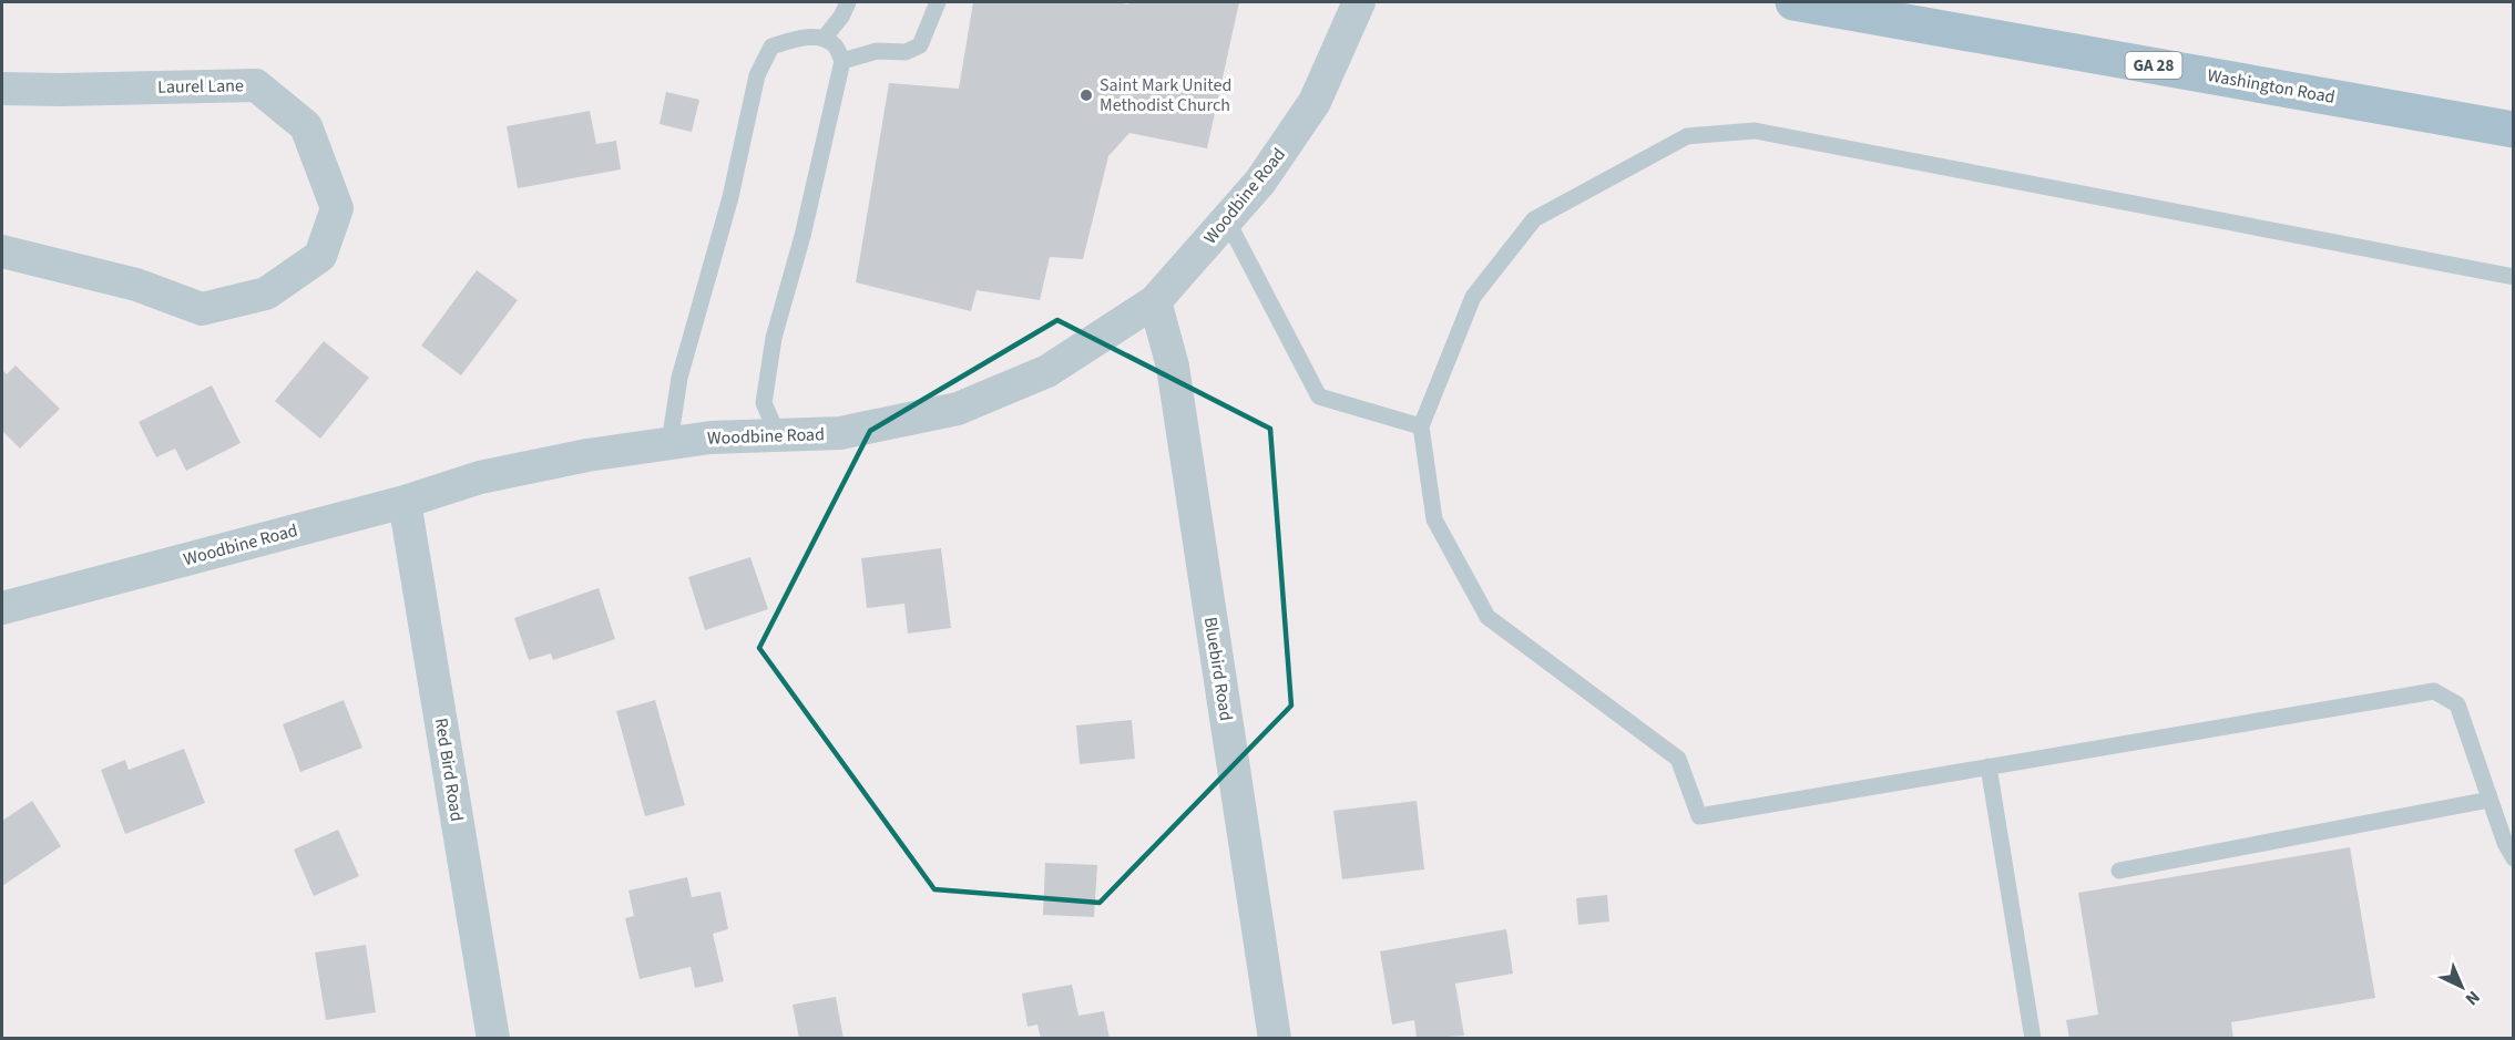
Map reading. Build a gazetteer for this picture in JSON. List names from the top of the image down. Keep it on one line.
{"streets":{"main road":["GA 28","Washington Road"],"street":["Laurel Lane","Woodbine Road","Bluebird Road","Red Bird Road"]},"crossings":[["Woodbine Road","Bluebird Road"],["Woodbine Road","Red Bird Road"]],"places":["Saint Mark United Methodist Church"],"north":"bottom right"}
